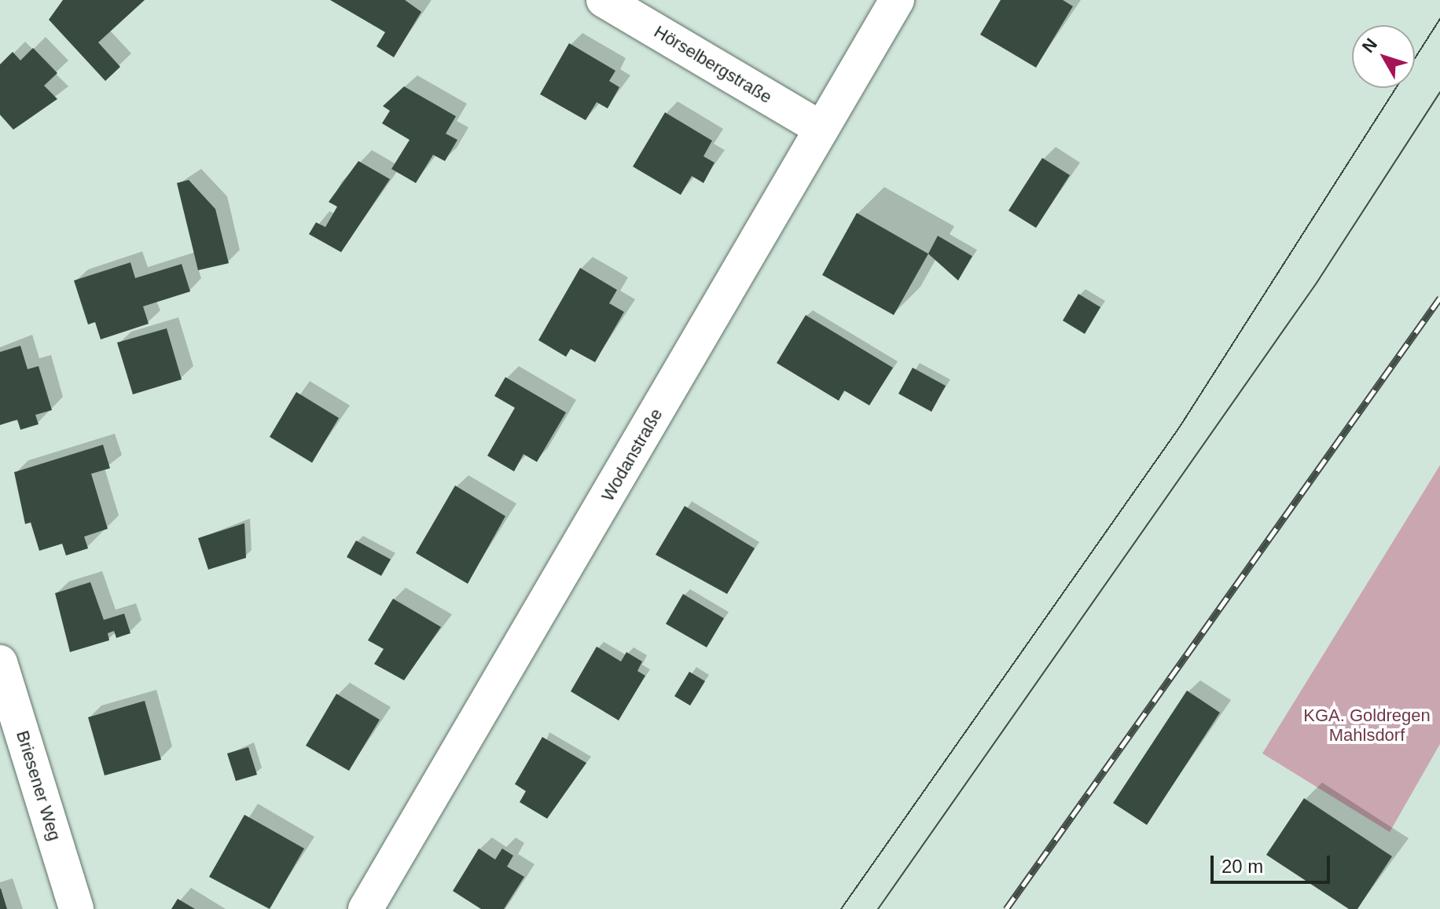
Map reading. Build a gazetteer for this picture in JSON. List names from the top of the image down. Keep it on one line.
{"streets":{"street":["Hörselbergstraße","Wodanstraße","Briesener Weg"]},"crossings":[["Hörselbergstraße","Wodanstraße"]],"parks":["KGA. Goldregen Mahlsdorf"],"scale_bar":"20 m","north":"top left"}
